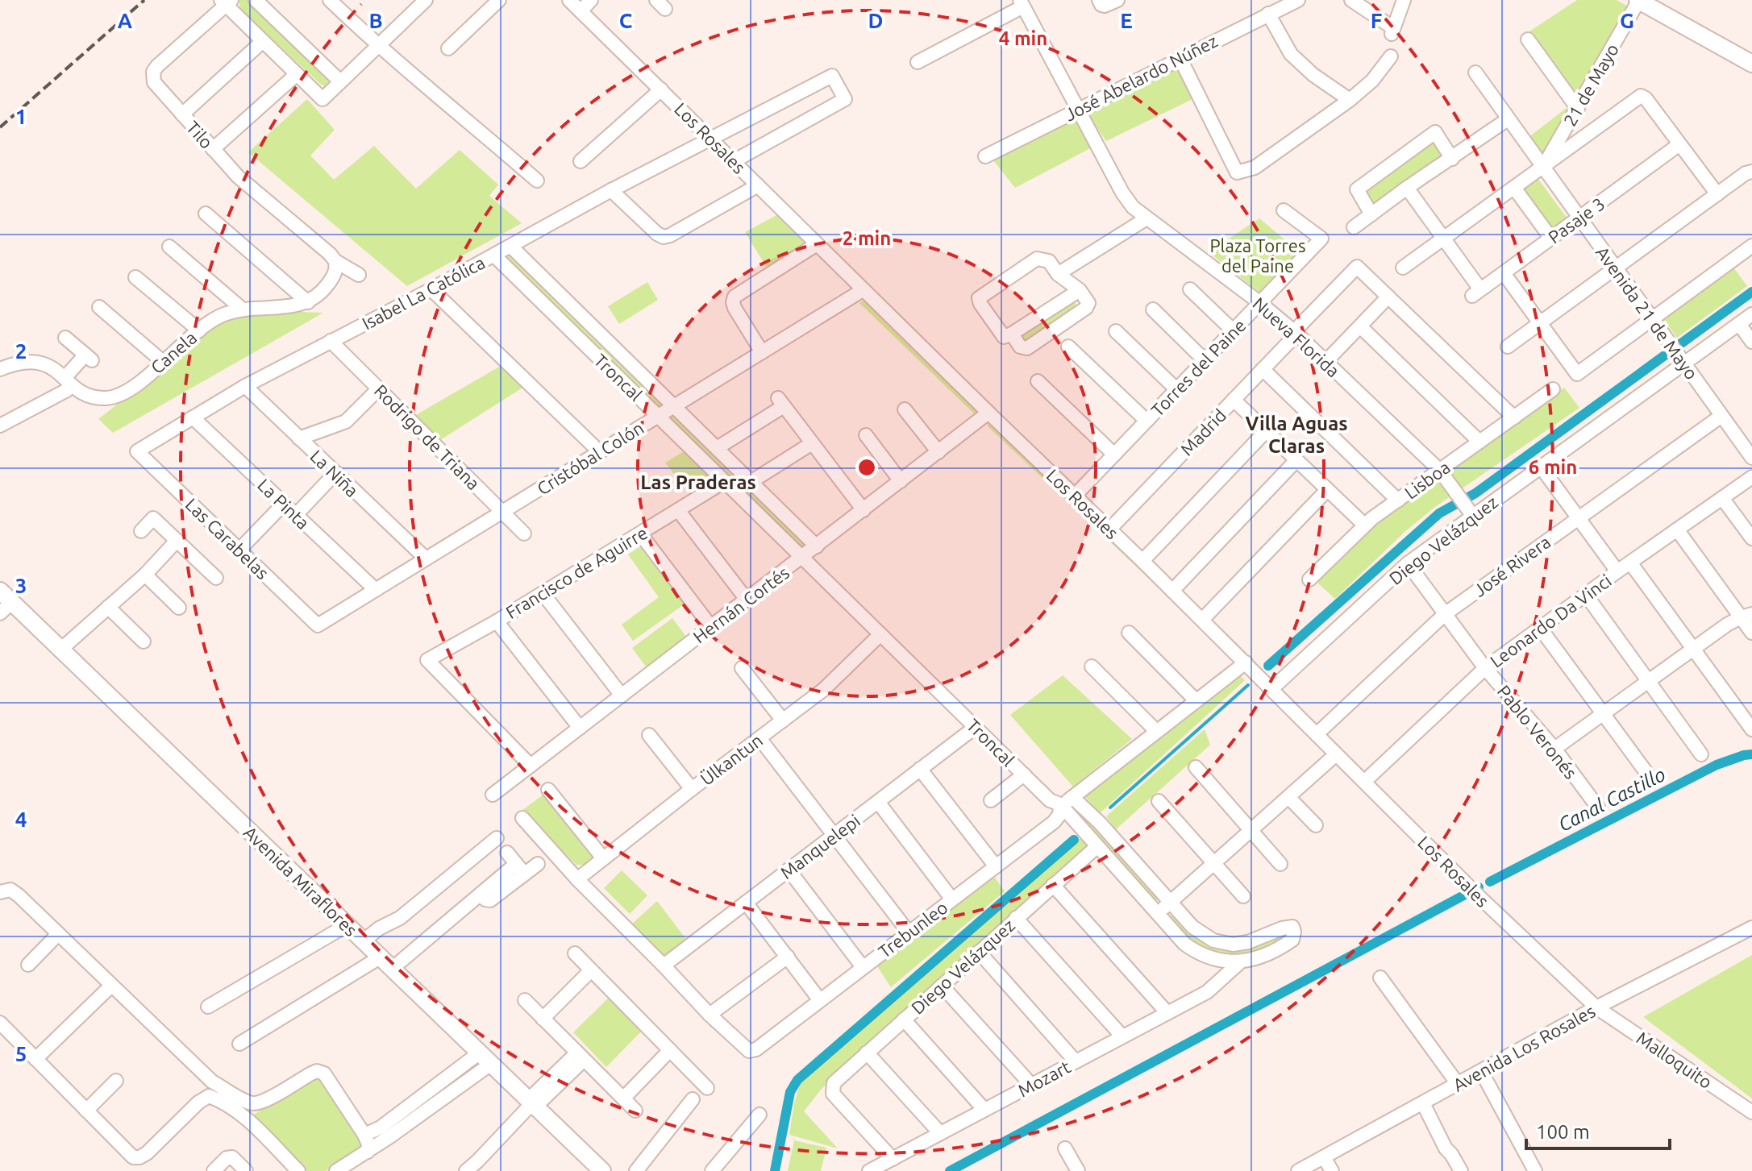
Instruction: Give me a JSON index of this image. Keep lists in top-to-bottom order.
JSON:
{
  "streets": {
    "main road": ["Avenida Miraflores"],
    "street": [
      "José Abelardo Núñez",
      "21 de Mayo",
      "Tilo",
      "Los Rosales",
      "Pasaje 3",
      "Isabel La Católica",
      "Avenida 21 de Mayo",
      "Nueva Florida",
      "Canela",
      "Torres del Paine",
      "Troncal",
      "Madrid",
      "Rodrigo de Triana",
      "Cristóbal Colón",
      "La Niña",
      "Lisboa",
      "La Pinta",
      "Las Carabelas",
      "Diego Velázquez",
      "José Rivera",
      "Francisco de Aguirre",
      "Hernán Cortés",
      "Leonardo Da Vinci",
      "Pablo Veronés",
      "Ülkantun",
      "Manquelepi",
      "Trebunleo",
      "Avenida Los Rosales",
      "Malloquito",
      "Mozart"
    ]
  },
  "crossings": [
    ["José Abelardo Núñez", "Nueva Florida"],
    ["21 de Mayo", "Avenida 21 de Mayo"],
    ["Los Rosales", "Isabel La Católica"],
    ["Los Rosales", "Torres del Paine"],
    ["Los Rosales", "Madrid"],
    ["Los Rosales", "Cristóbal Colón"],
    ["Los Rosales", "Diego Velázquez"],
    ["Los Rosales", "José Rivera"],
    ["Los Rosales", "Hernán Cortés"],
    ["Los Rosales", "Leonardo Da Vinci"],
    ["Los Rosales", "Avenida Los Rosales"],
    ["Los Rosales", "Malloquito"],
    ["Pasaje 3", "Avenida 21 de Mayo"],
    ["Isabel La Católica", "Troncal"],
    ["Isabel La Católica", "Rodrigo de Triana"],
    ["Isabel La Católica", "La Niña"],
    ["Isabel La Católica", "La Pinta"],
    ["Isabel La Católica", "Las Carabelas"],
    ["Avenida 21 de Mayo", "Diego Velázquez"],
    ["Avenida 21 de Mayo", "José Rivera"],
    ["Nueva Florida", "Torres del Paine"],
    ["Nueva Florida", "Madrid"],
    ["Nueva Florida", "Lisboa"],
    ["Nueva Florida", "Diego Velázquez"],
    ["Troncal", "Cristóbal Colón"],
    ["Troncal", "Diego Velázquez"],
    ["Troncal", "Francisco de Aguirre"],
    ["Troncal", "Hernán Cortés"],
    ["Troncal", "Ülkantun"],
    ["Troncal", "Manquelepi"],
    ["Troncal", "Trebunleo"],
    ["Troncal", "Mozart"],
    ["Rodrigo de Triana", "Cristóbal Colón"],
    ["Cristóbal Colón", "La Niña"],
    ["Cristóbal Colón", "La Pinta"],
    ["Cristóbal Colón", "Las Carabelas"],
    ["Diego Velázquez", "Pablo Veronés"],
    ["Diego Velázquez", "Mozart"],
    ["José Rivera", "Pablo Veronés"],
    ["Francisco de Aguirre", "Hernán Cortés"],
    ["Leonardo Da Vinci", "Pablo Veronés"],
    ["Avenida Los Rosales", "Malloquito"]
  ],
  "districts": ["Villa Aguas Claras", "Las Praderas"],
  "water": ["Canal Castillo"],
  "parks": ["Plaza Torres del Paine"],
  "scale_bar": "100 m",
  "grid": {
    "columns": [
      "A",
      "B",
      "C",
      "D",
      "E",
      "F",
      "G"
    ],
    "rows": [
      "1",
      "2",
      "3",
      "4",
      "5"
    ]
  },
  "rings": ["4 min", "2 min", "6 min"]
}
